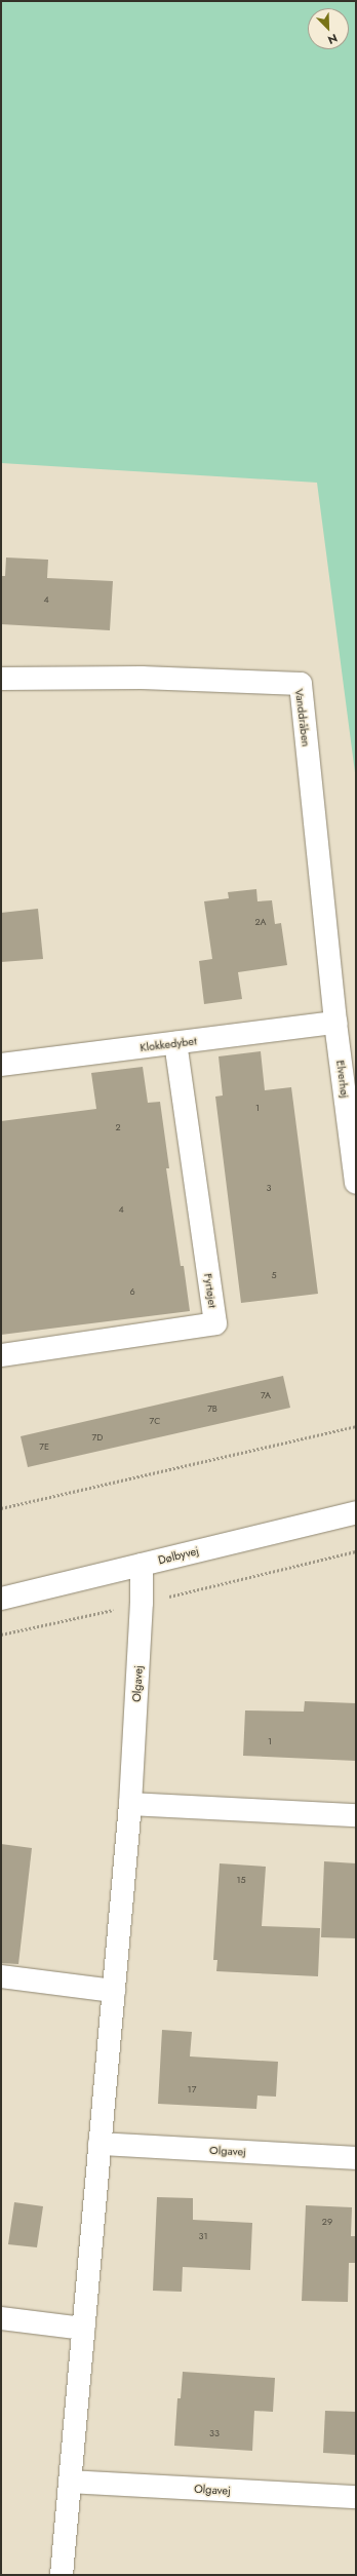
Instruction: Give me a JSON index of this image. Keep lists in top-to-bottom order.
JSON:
{
  "streets": {
    "street": [
      "Vanddråben",
      "Klokkedybet",
      "Elverhøj",
      "Fyrtøjet",
      "Dølbyvej",
      "Olgavej"
    ]
  },
  "crossings": [
    ["Vanddråben", "Klokkedybet"],
    ["Vanddråben", "Elverhøj"],
    ["Klokkedybet", "Elverhøj"],
    ["Klokkedybet", "Fyrtøjet"],
    ["Dølbyvej", "Olgavej"]
  ],
  "house_numbers": [
    "4",
    "2A",
    "1",
    "2",
    "3",
    "4",
    "5",
    "6",
    "7A",
    "7B",
    "7C",
    "7D",
    "7E",
    "1",
    "15",
    "17",
    "29",
    "31",
    "33"
  ],
  "north": "bottom right"
}
